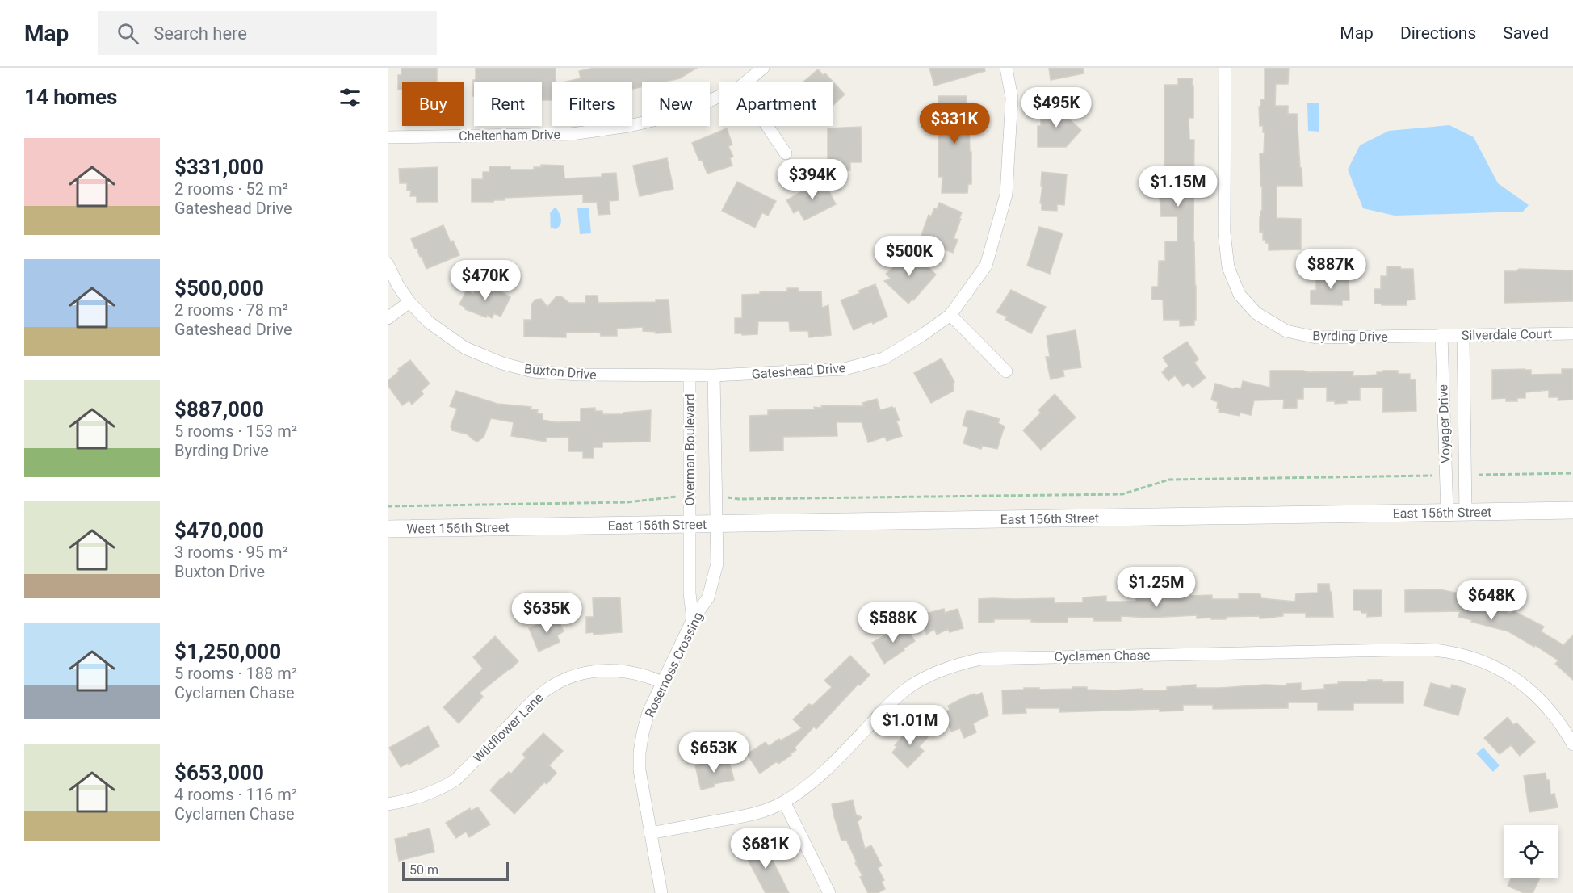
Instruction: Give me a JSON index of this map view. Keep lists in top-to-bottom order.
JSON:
{
  "streets": {
    "street": [
      "Cheltenham Drive",
      "Silverdale Court",
      "Byrding Drive",
      "Gateshead Drive",
      "Buxton Drive",
      "Voyager Drive",
      "Overman Boulevard",
      "East 156th Street",
      "West 156th Street",
      "Cyclamen Chase",
      "Rosemoss Crossing",
      "Wildflower Lane"
    ]
  },
  "crossings": [
    ["Silverdale Court", "Byrding Drive"],
    ["Silverdale Court", "Voyager Drive"],
    ["Byrding Drive", "Voyager Drive"],
    ["Gateshead Drive", "Buxton Drive"],
    ["Gateshead Drive", "Overman Boulevard"],
    ["Gateshead Drive", "Rosemoss Crossing"],
    ["Buxton Drive", "Overman Boulevard"],
    ["Voyager Drive", "East 156th Street"],
    ["Overman Boulevard", "East 156th Street"],
    ["Overman Boulevard", "Rosemoss Crossing"],
    ["East 156th Street", "West 156th Street"],
    ["East 156th Street", "Rosemoss Crossing"],
    ["Cyclamen Chase", "Rosemoss Crossing"],
    ["Rosemoss Crossing", "Wildflower Lane"]
  ],
  "scale_bar": "50 m",
  "page": {
    "header": "Map",
    "search": "Search here",
    "nav": ["Map", "Directions", "Saved"],
    "heading": "14 homes",
    "chip": [
      "Buy",
      "Rent",
      "Filters",
      "New",
      "Apartment"
    ],
    "price": [
      "$495K",
      "$331K",
      "$394K",
      "$1.15M",
      "$500K",
      "$887K",
      "$470K",
      "$1.25M",
      "$648K",
      "$635K",
      "$588K",
      "$1.01M",
      "$653K",
      "$681K"
    ],
    "list": [
      {
        "name": "$331,000",
        "note": "2 rooms · 52 m² · Gateshead Drive"
      },
      {
        "name": "$500,000",
        "note": "2 rooms · 78 m² · Gateshead Drive"
      },
      {
        "name": "$887,000",
        "note": "5 rooms · 153 m² · Byrding Drive"
      },
      {
        "name": "$470,000",
        "note": "3 rooms · 95 m² · Buxton Drive"
      },
      {
        "name": "$1,250,000",
        "note": "5 rooms · 188 m² · Cyclamen Chase"
      },
      {
        "name": "$653,000",
        "note": "4 rooms · 116 m² · Cyclamen Chase"
      }
    ],
    "scale": "50 m"
  }
}
